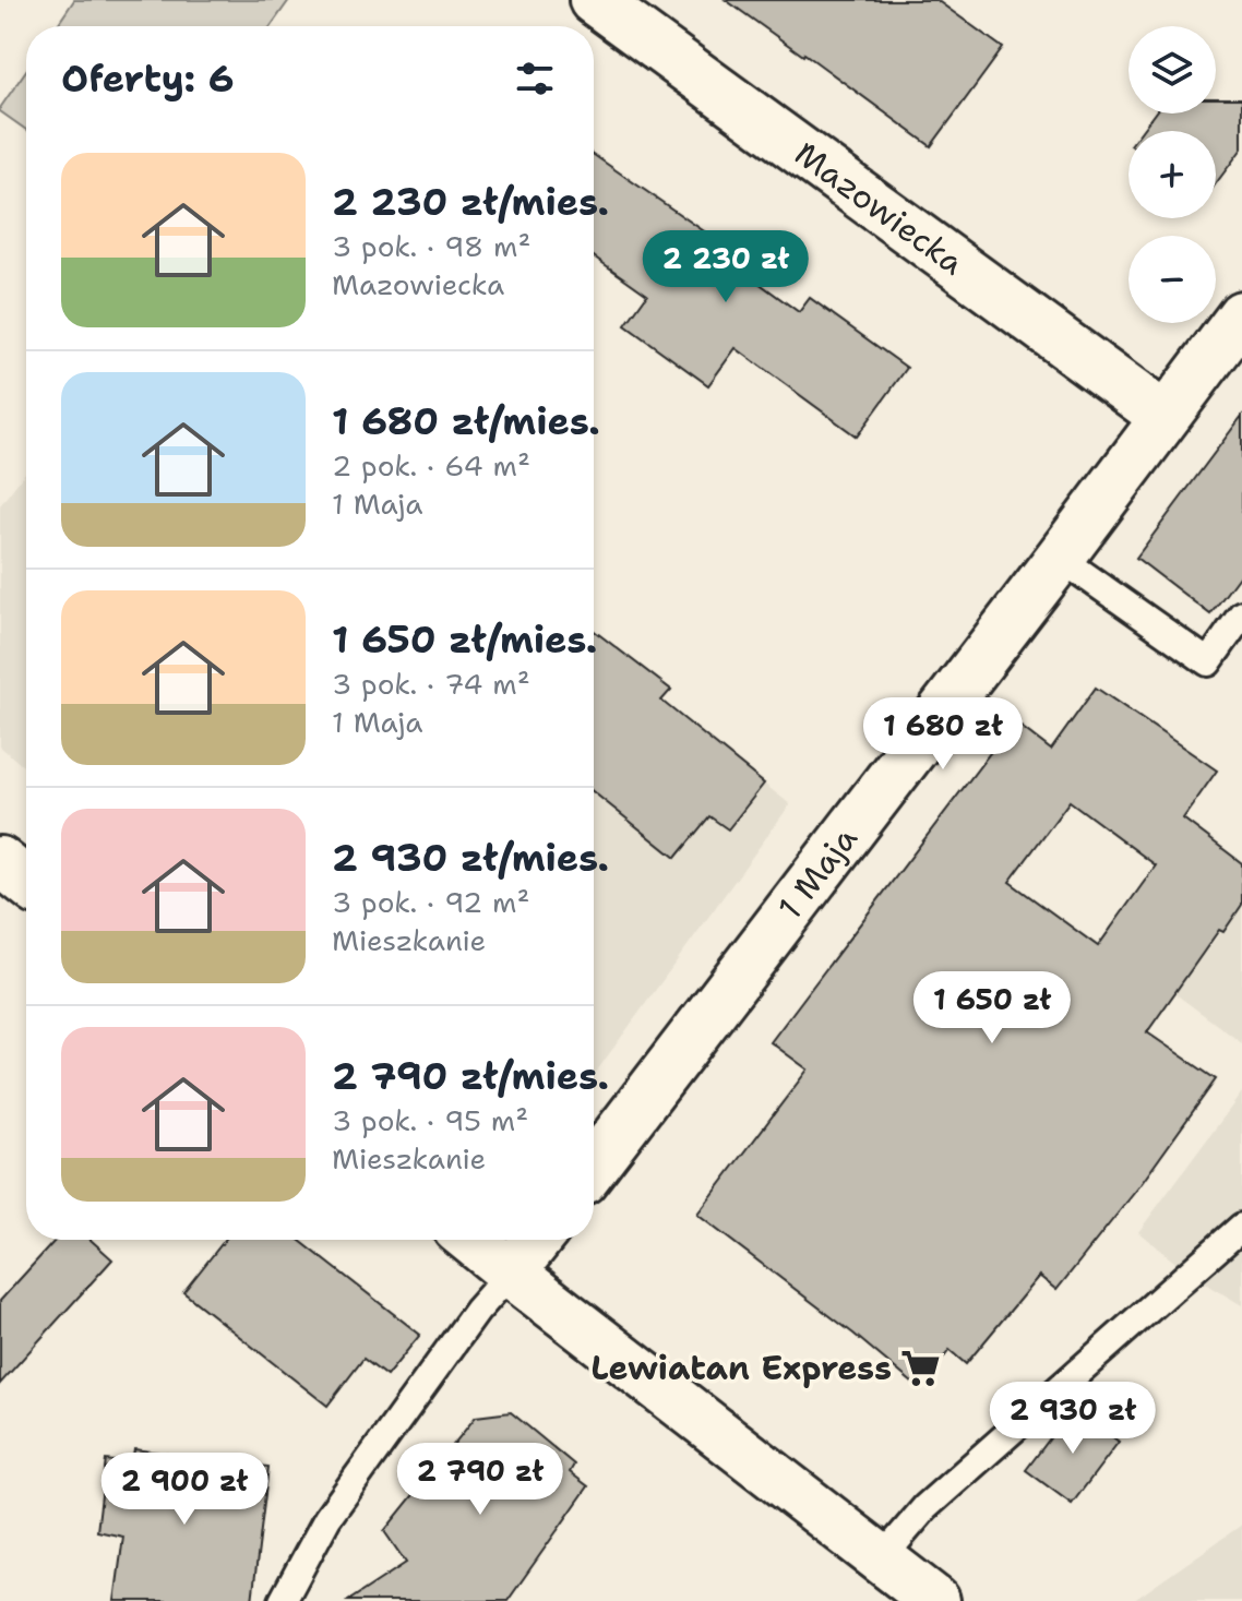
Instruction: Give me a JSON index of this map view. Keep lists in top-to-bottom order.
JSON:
{
  "streets": {
    "street": ["Mazowiecka", "1 Maja"]
  },
  "crossings": [
    ["Mazowiecka", "1 Maja"]
  ],
  "places": {
    "supermarket": ["Lewiatan Express"]
  },
  "page": {
    "map_buttons": ["+", "−"],
    "heading": "Oferty: 6",
    "list": [
      {
        "name": "2 230 zł/mies.",
        "note": "3 pok. · 98 m² · Mazowiecka"
      },
      {
        "name": "1 680 zł/mies.",
        "note": "2 pok. · 64 m² · 1 Maja"
      },
      {
        "name": "1 650 zł/mies.",
        "note": "3 pok. · 74 m² · 1 Maja"
      },
      {
        "name": "2 930 zł/mies.",
        "note": "3 pok. · 92 m² · Mieszkanie"
      },
      {
        "name": "2 790 zł/mies.",
        "note": "3 pok. · 95 m² · Mieszkanie"
      }
    ],
    "price": [
      "2 230 zł",
      "1 680 zł",
      "1 650 zł",
      "2 930 zł",
      "2 790 zł",
      "2 900 zł"
    ]
  }
}
